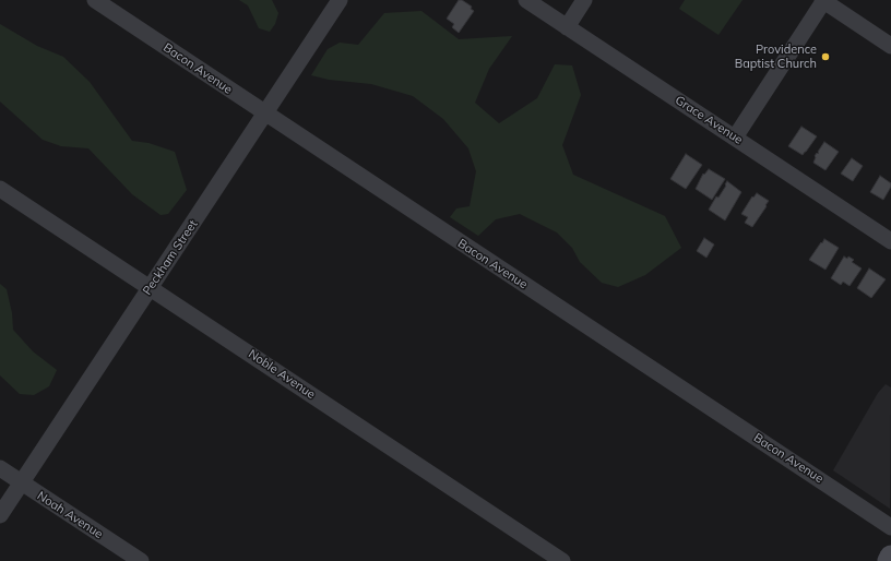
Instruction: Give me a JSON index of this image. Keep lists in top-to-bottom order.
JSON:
{
  "streets": {
    "street": [
      "Bacon Avenue",
      "Grace Avenue",
      "Peckham Street",
      "Noble Avenue",
      "Noah Avenue"
    ]
  },
  "crossings": [
    ["Bacon Avenue", "Peckham Street"],
    ["Peckham Street", "Noble Avenue"],
    ["Peckham Street", "Noah Avenue"]
  ],
  "places": ["Providence Baptist Church"]
}
